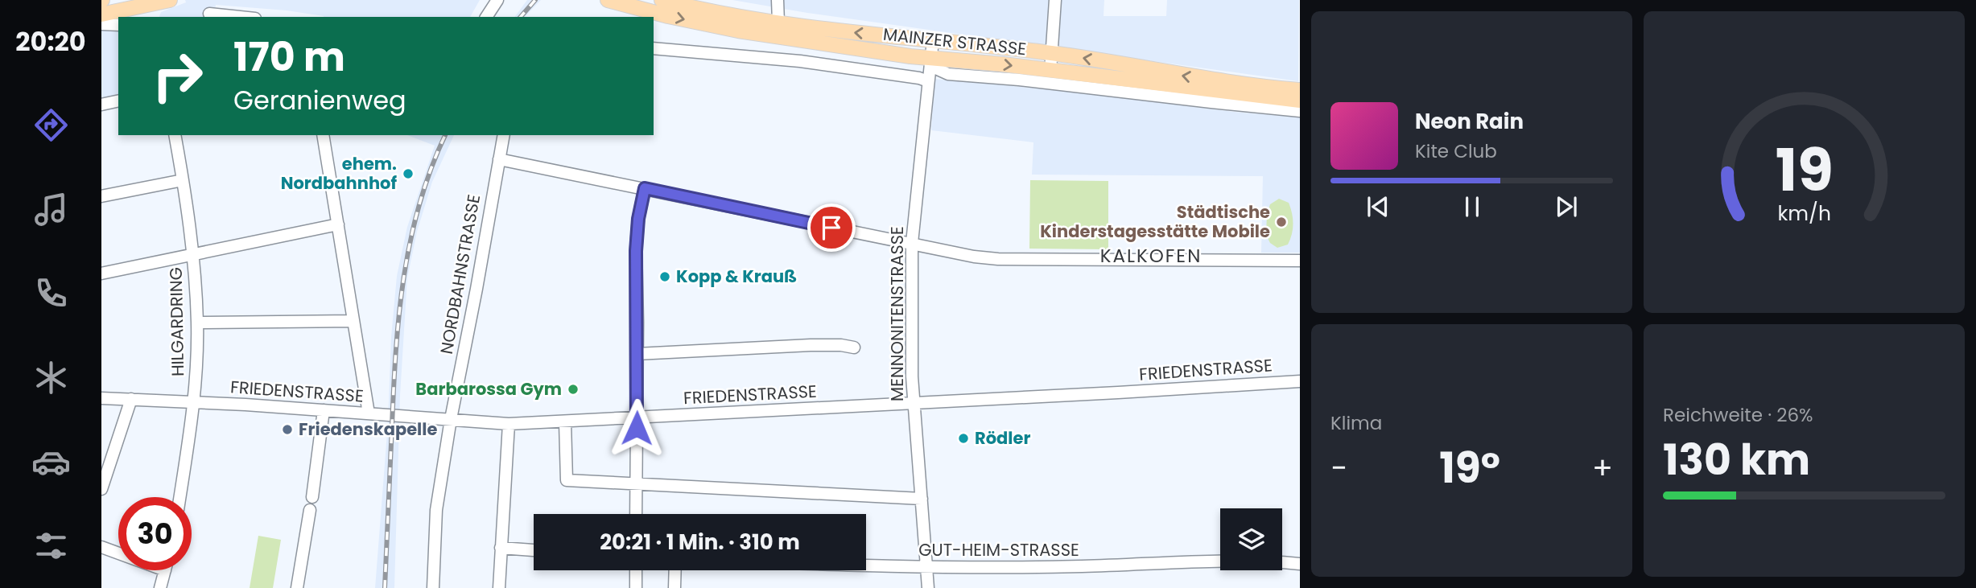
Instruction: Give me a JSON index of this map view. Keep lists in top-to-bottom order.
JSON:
{
  "streets": {
    "main road": ["MAINZER STRASSE"],
    "street": [
      "NORDBAHNSTRASSE",
      "MENNONITENSTRASSE",
      "HILGARDRING",
      "FRIEDENSTRASSE",
      "GUT-HEIM-STRASSE"
    ]
  },
  "crossings": [
    ["MAINZER STRASSE", "MENNONITENSTRASSE"],
    ["NORDBAHNSTRASSE", "FRIEDENSTRASSE"],
    ["MENNONITENSTRASSE", "FRIEDENSTRASSE"],
    ["MENNONITENSTRASSE", "GUT-HEIM-STRASSE"],
    ["HILGARDRING", "FRIEDENSTRASSE"]
  ],
  "districts": ["KALKOFEN"],
  "places": [
    "ehem. Nordbahnhof",
    "Städtische Kinderstagesstätte Mobile",
    "Kopp & Krauß",
    "Barbarossa Gym",
    "Friedenskapelle",
    "Rödler"
  ],
  "page": {
    "tabs": "20:20",
    "turn": ["170 m", "Geranienweg"],
    "song": ["Neon Rain", "Kite Club"],
    "tile": [
      "Klima",
      ["Reichweite · 26%", "130 km"]
    ],
    "heat": ["−", "19°", "+"],
    "limit": "30",
    "trip": "20:21 · 1 Min. · 310 m",
    "gauge": ["19", "km/h"]
  }
}
